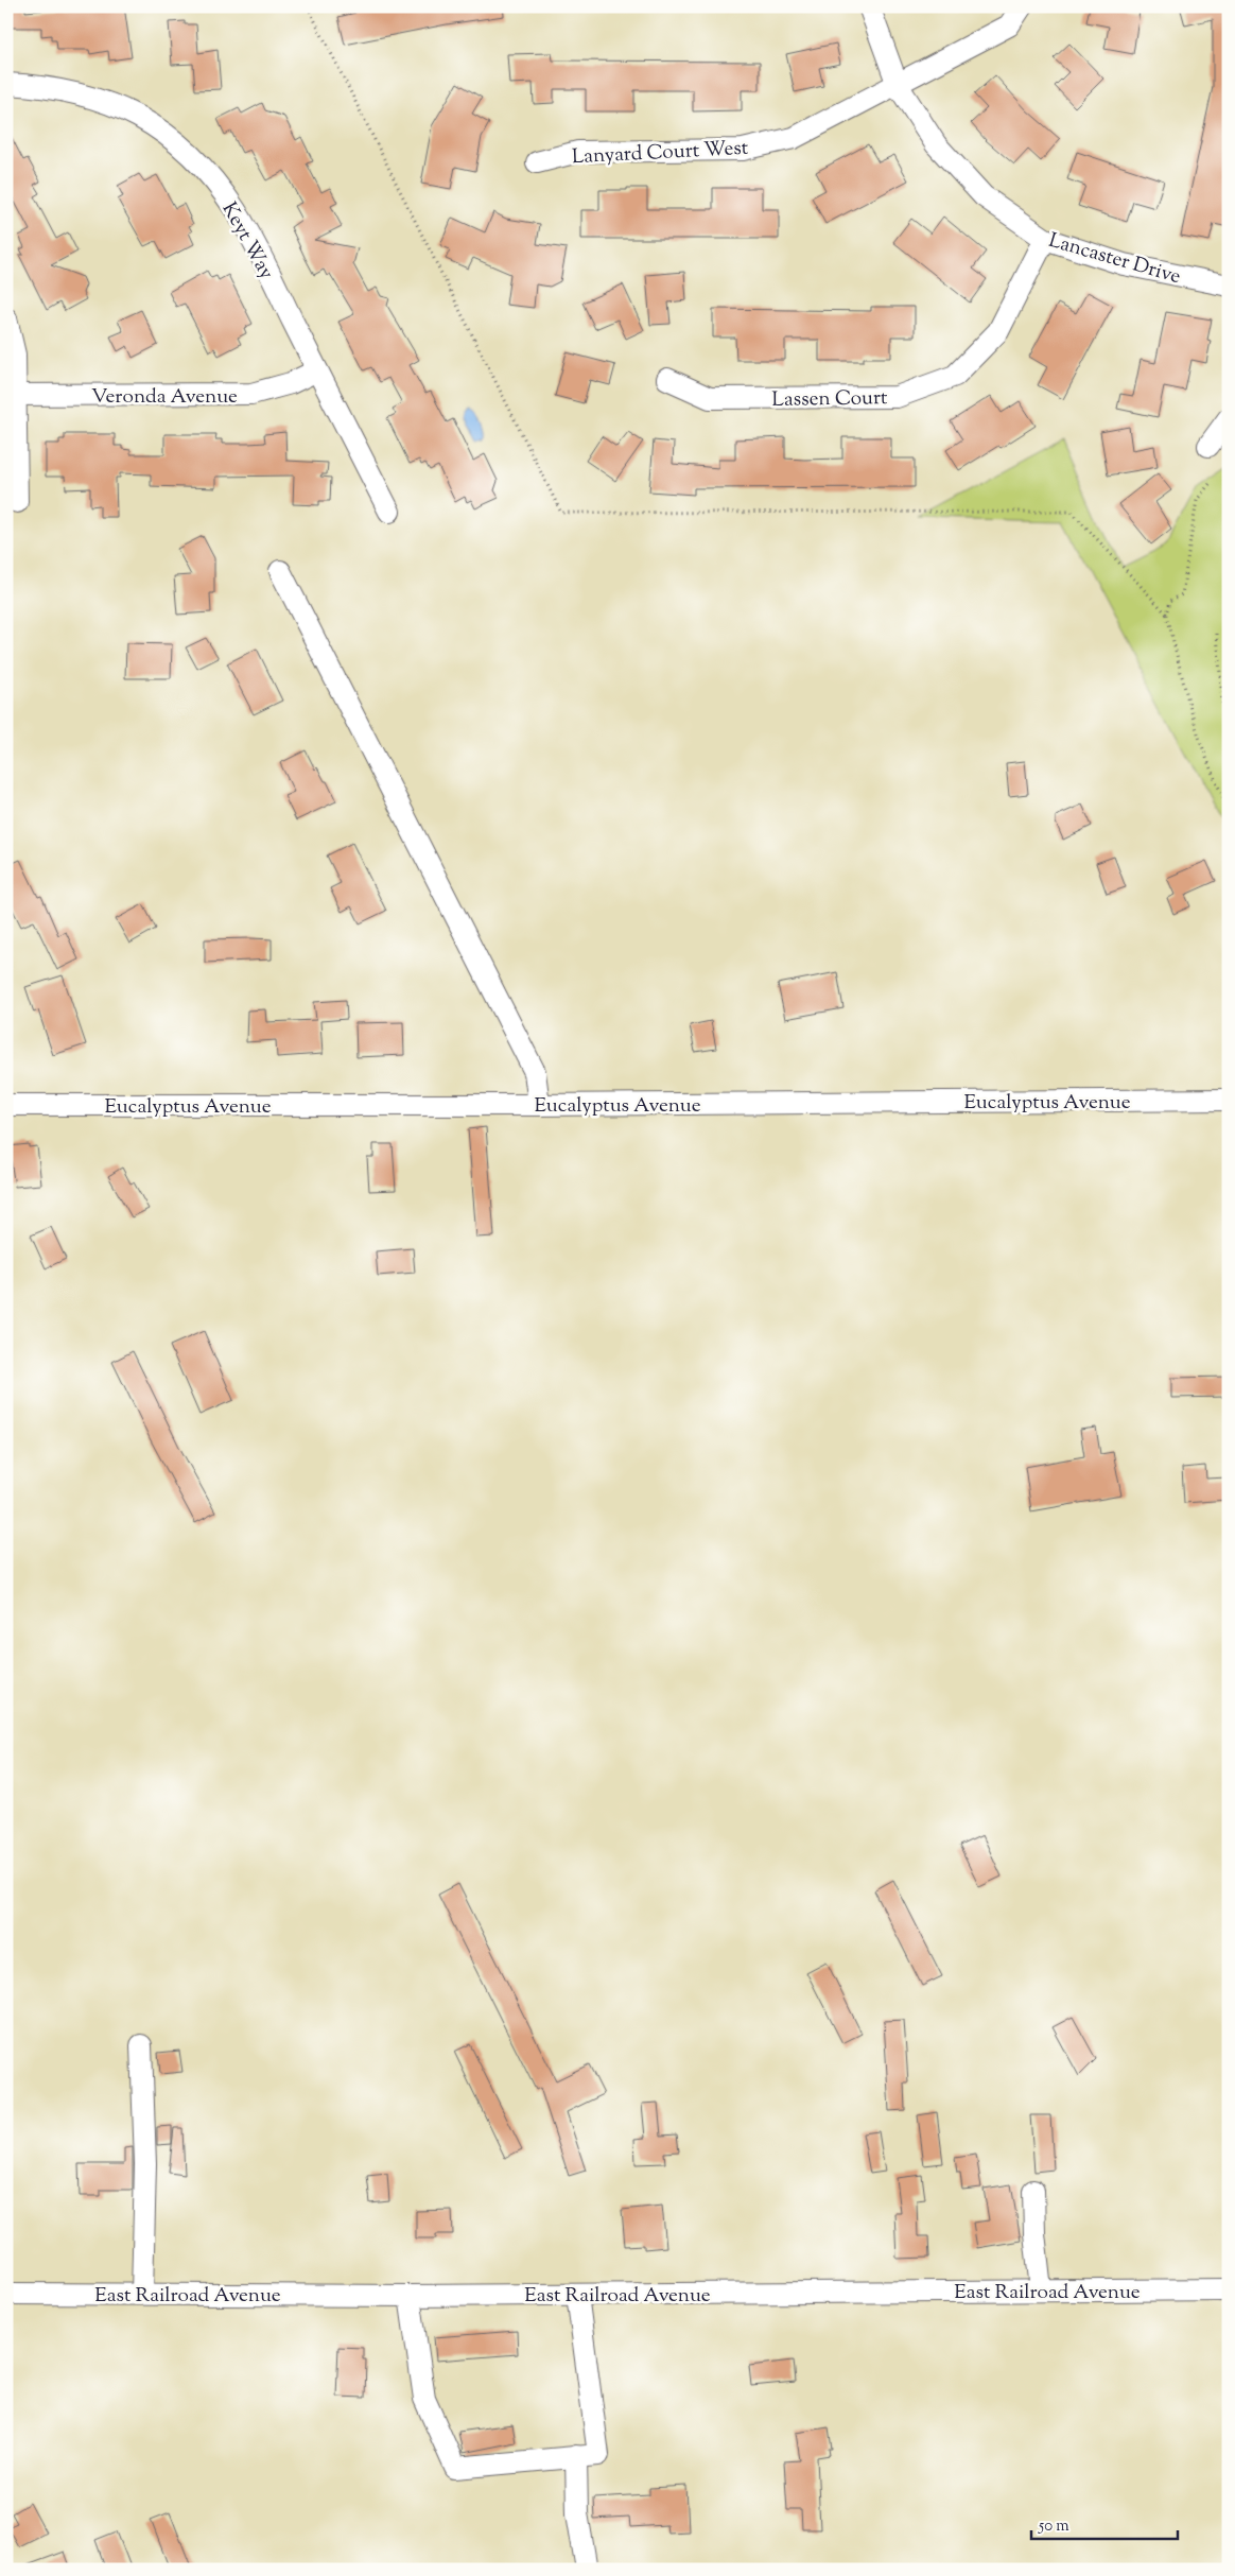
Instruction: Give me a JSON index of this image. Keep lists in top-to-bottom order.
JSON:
{
  "streets": {
    "street": [
      "Lanyard Court West",
      "Keyt Way",
      "Lancaster Drive",
      "Veronda Avenue",
      "Lassen Court",
      "Eucalyptus Avenue",
      "East Railroad Avenue"
    ]
  },
  "crossings": [
    ["Lanyard Court West", "Lancaster Drive"],
    ["Keyt Way", "Veronda Avenue"],
    ["Lancaster Drive", "Lassen Court"]
  ],
  "scale_bar": "50 m"
}
